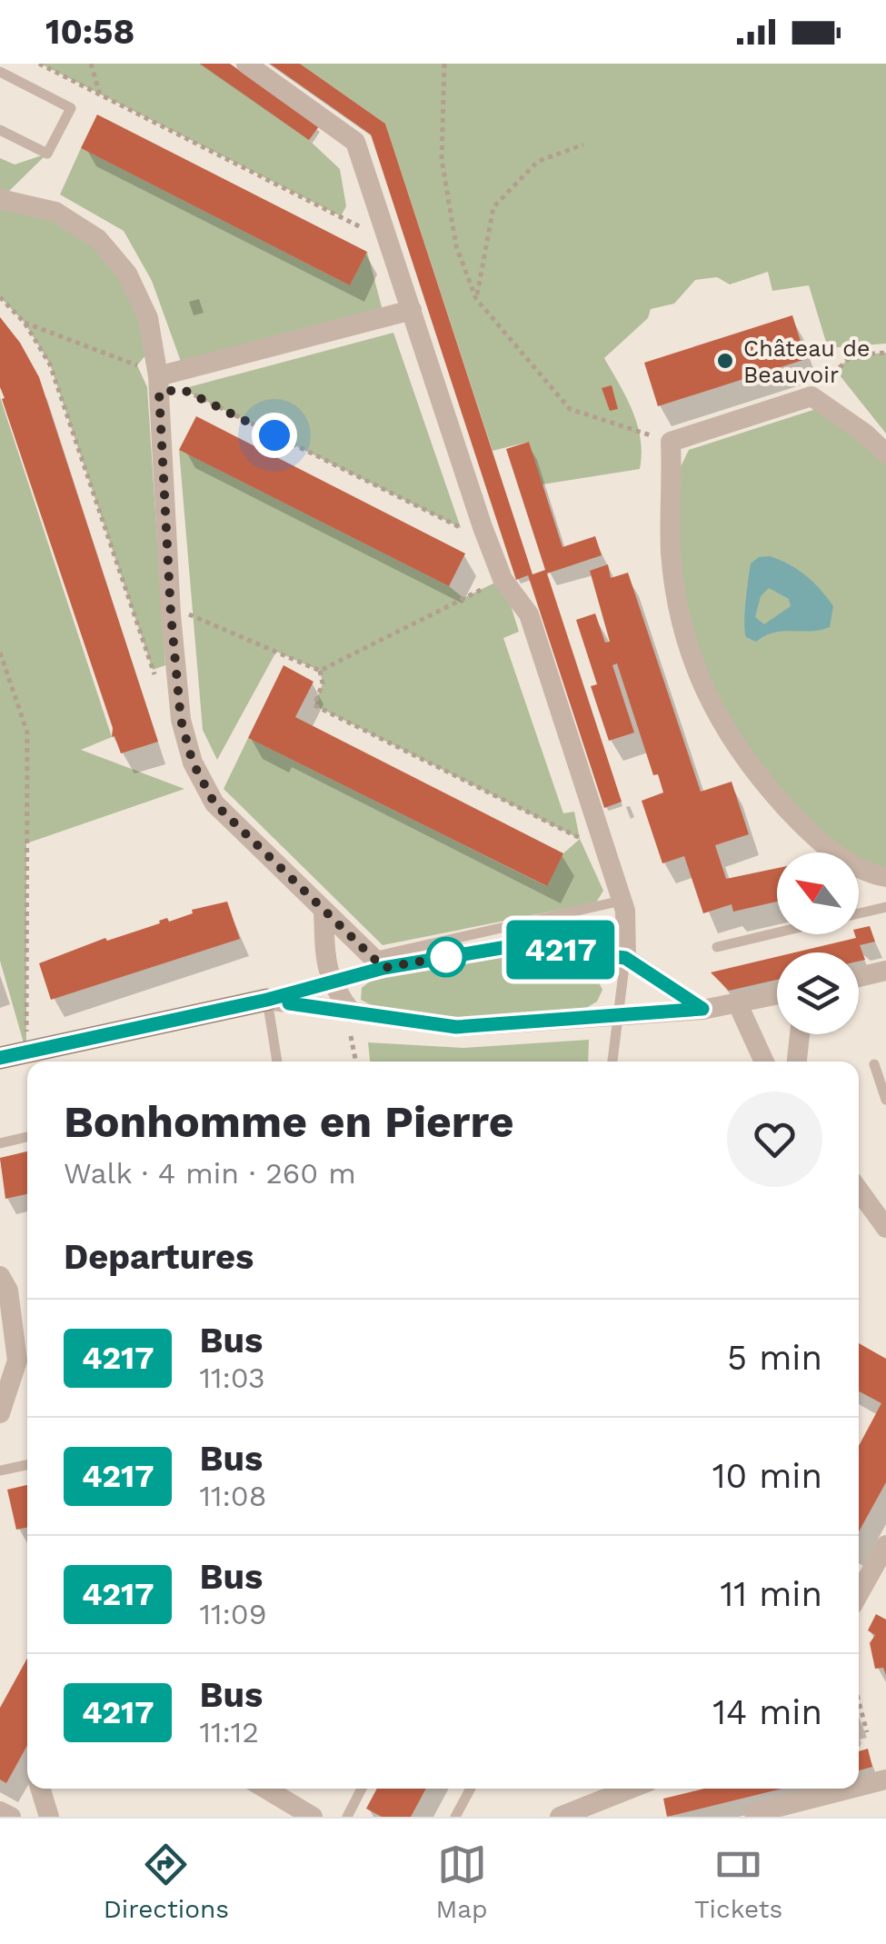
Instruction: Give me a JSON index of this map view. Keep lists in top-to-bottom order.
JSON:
{
  "places": ["Château de Beauvoir"],
  "lines": ["bus line 4217"],
  "north": "top left",
  "page": {
    "status": "10:58",
    "on_map": "4217",
    "heading": [
      ["Bonhomme en Pierre", "Walk · 4 min · 260 m"],
      "Departures"
    ],
    "list": [
      {
        "mark": "4217",
        "name": "Bus",
        "note": "11:03",
        "value": "5 min"
      },
      {
        "mark": "4217",
        "name": "Bus",
        "note": "11:08",
        "value": "10 min"
      },
      {
        "mark": "4217",
        "name": "Bus",
        "note": "11:09",
        "value": "11 min"
      },
      {
        "mark": "4217",
        "name": "Bus",
        "note": "11:12",
        "value": "14 min"
      }
    ],
    "tabs": ["Directions", "Map", "Tickets"]
  }
}
